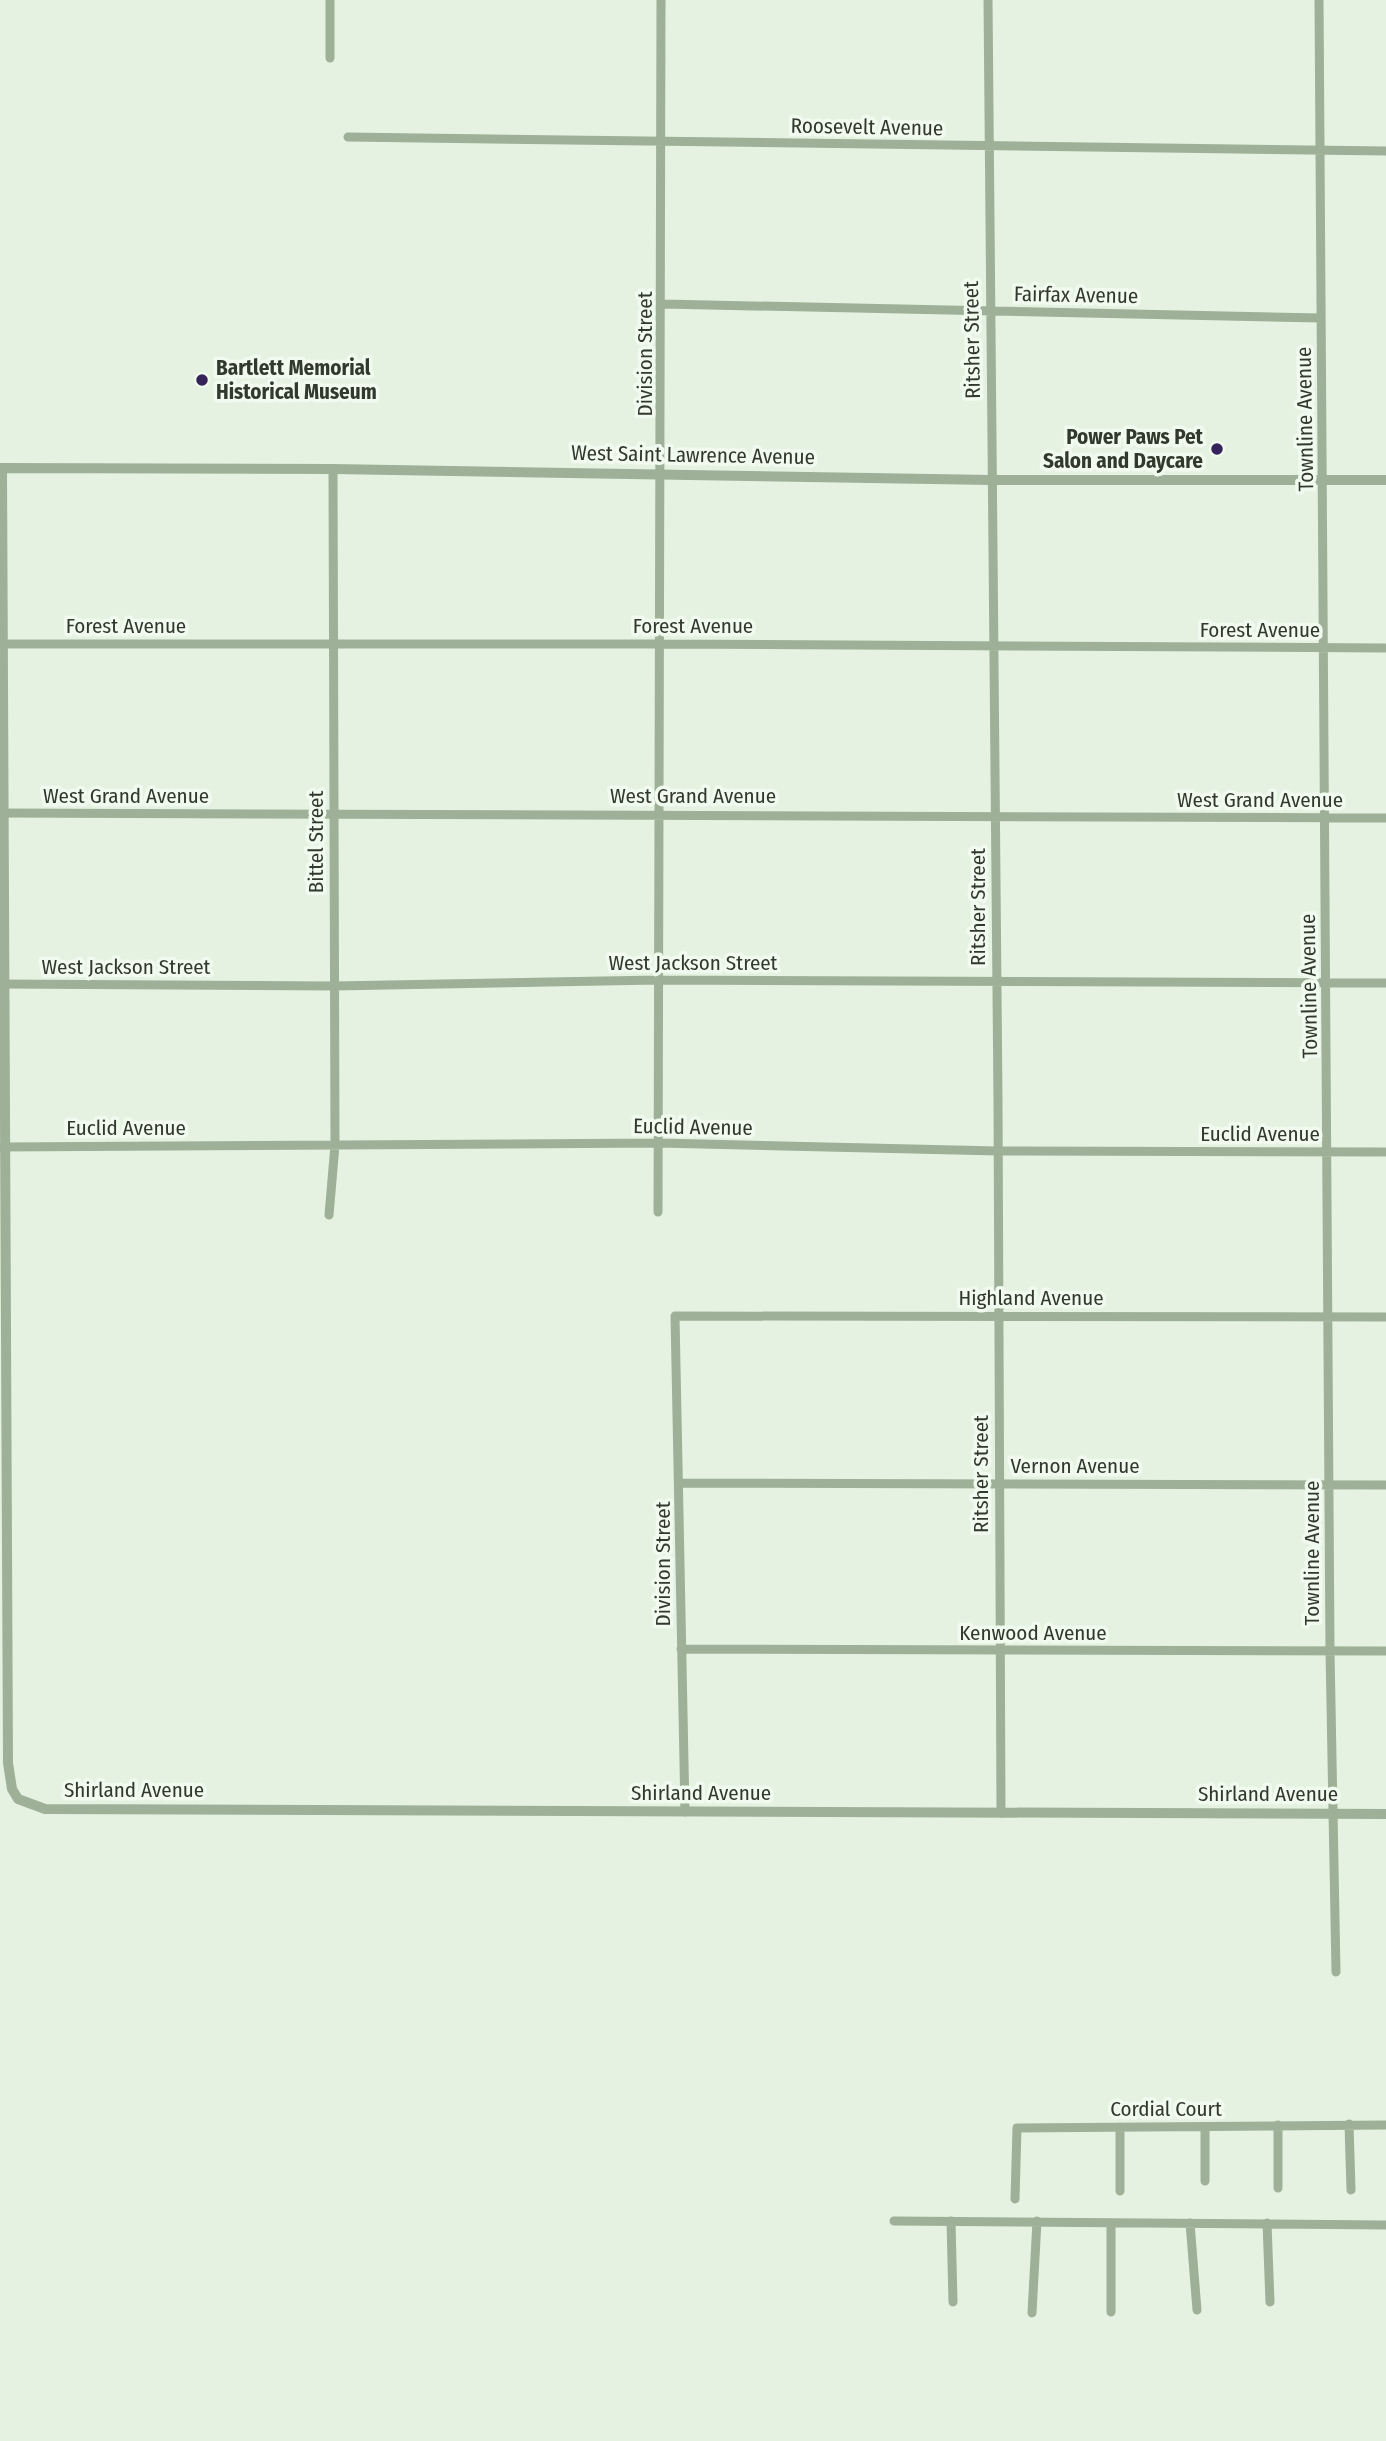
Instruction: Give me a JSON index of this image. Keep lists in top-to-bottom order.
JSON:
{
  "streets": {
    "street": [
      "Roosevelt Avenue",
      "Fairfax Avenue",
      "Ritsher Street",
      "Division Street",
      "Townline Avenue",
      "West Saint Lawrence Avenue",
      "Forest Avenue",
      "West Grand Avenue",
      "Bittel Street",
      "West Jackson Street",
      "Euclid Avenue",
      "Highland Avenue",
      "Vernon Avenue",
      "Kenwood Avenue",
      "Shirland Avenue",
      "Cordial Court"
    ]
  },
  "crossings": [
    ["Roosevelt Avenue", "Ritsher Street"],
    ["Roosevelt Avenue", "Division Street"],
    ["Roosevelt Avenue", "Townline Avenue"],
    ["Fairfax Avenue", "Ritsher Street"],
    ["Fairfax Avenue", "Division Street"],
    ["Fairfax Avenue", "Townline Avenue"],
    ["Ritsher Street", "West Saint Lawrence Avenue"],
    ["Ritsher Street", "Forest Avenue"],
    ["Ritsher Street", "West Grand Avenue"],
    ["Ritsher Street", "West Jackson Street"],
    ["Ritsher Street", "Euclid Avenue"],
    ["Ritsher Street", "Highland Avenue"],
    ["Ritsher Street", "Vernon Avenue"],
    ["Ritsher Street", "Kenwood Avenue"],
    ["Ritsher Street", "Shirland Avenue"],
    ["Division Street", "West Saint Lawrence Avenue"],
    ["Division Street", "Forest Avenue"],
    ["Division Street", "West Grand Avenue"],
    ["Division Street", "West Jackson Street"],
    ["Division Street", "Euclid Avenue"],
    ["Division Street", "Highland Avenue"],
    ["Division Street", "Vernon Avenue"],
    ["Division Street", "Kenwood Avenue"],
    ["Division Street", "Shirland Avenue"],
    ["Townline Avenue", "West Saint Lawrence Avenue"],
    ["Townline Avenue", "Forest Avenue"],
    ["Townline Avenue", "West Grand Avenue"],
    ["Townline Avenue", "West Jackson Street"],
    ["Townline Avenue", "Euclid Avenue"],
    ["Townline Avenue", "Highland Avenue"],
    ["Townline Avenue", "Vernon Avenue"],
    ["Townline Avenue", "Kenwood Avenue"],
    ["Townline Avenue", "Shirland Avenue"],
    ["West Saint Lawrence Avenue", "Bittel Street"],
    ["Forest Avenue", "Bittel Street"],
    ["West Grand Avenue", "Bittel Street"],
    ["Bittel Street", "West Jackson Street"],
    ["Bittel Street", "Euclid Avenue"],
    ["Euclid Avenue", "Shirland Avenue"]
  ],
  "places": ["Bartlett Memorial Historical Museum", "Power Paws Pet Salon and Daycare"]
}
